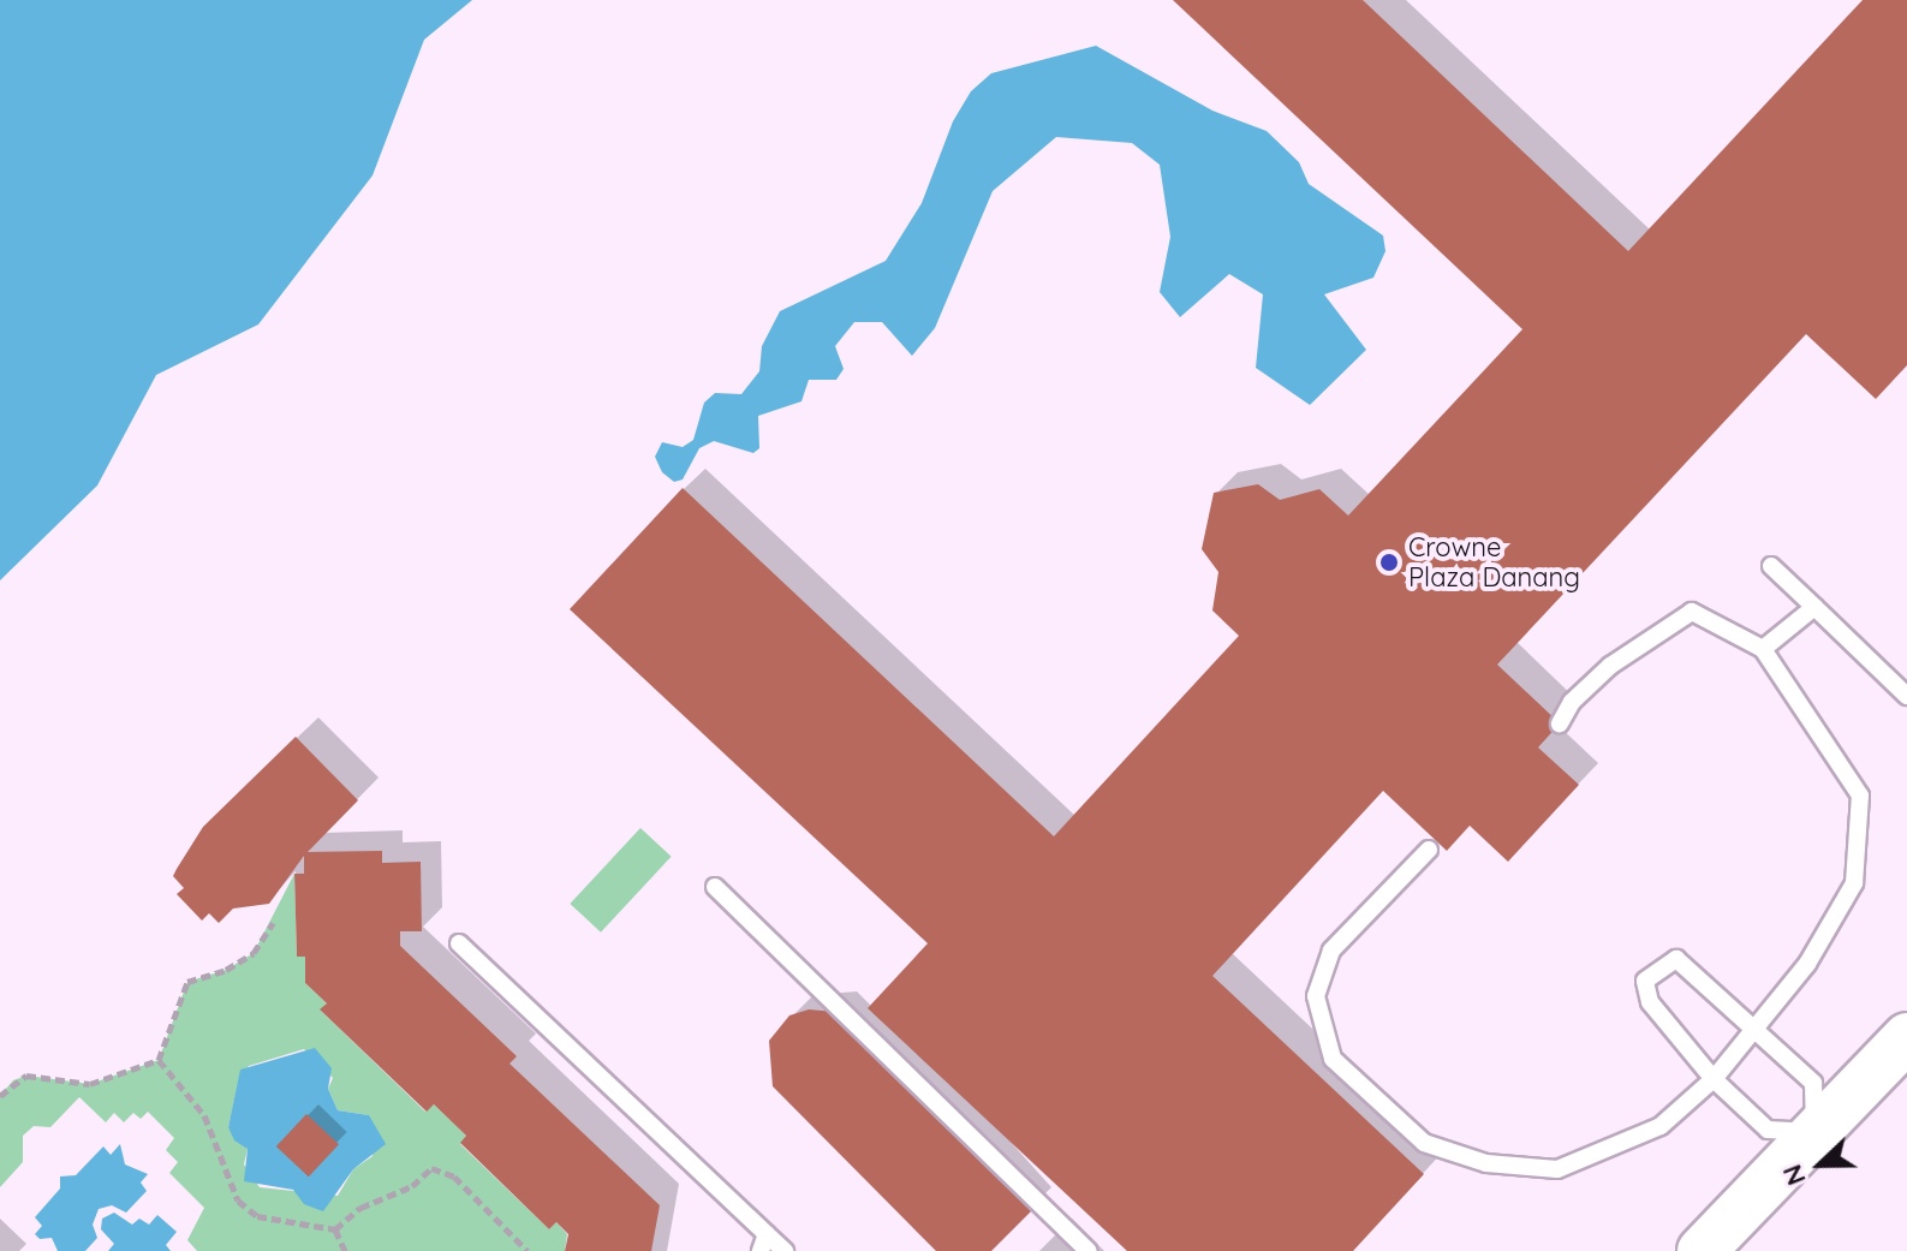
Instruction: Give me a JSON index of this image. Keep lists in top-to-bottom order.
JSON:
{
  "places": ["Crowne Plaza Danang"],
  "north": "left"
}
